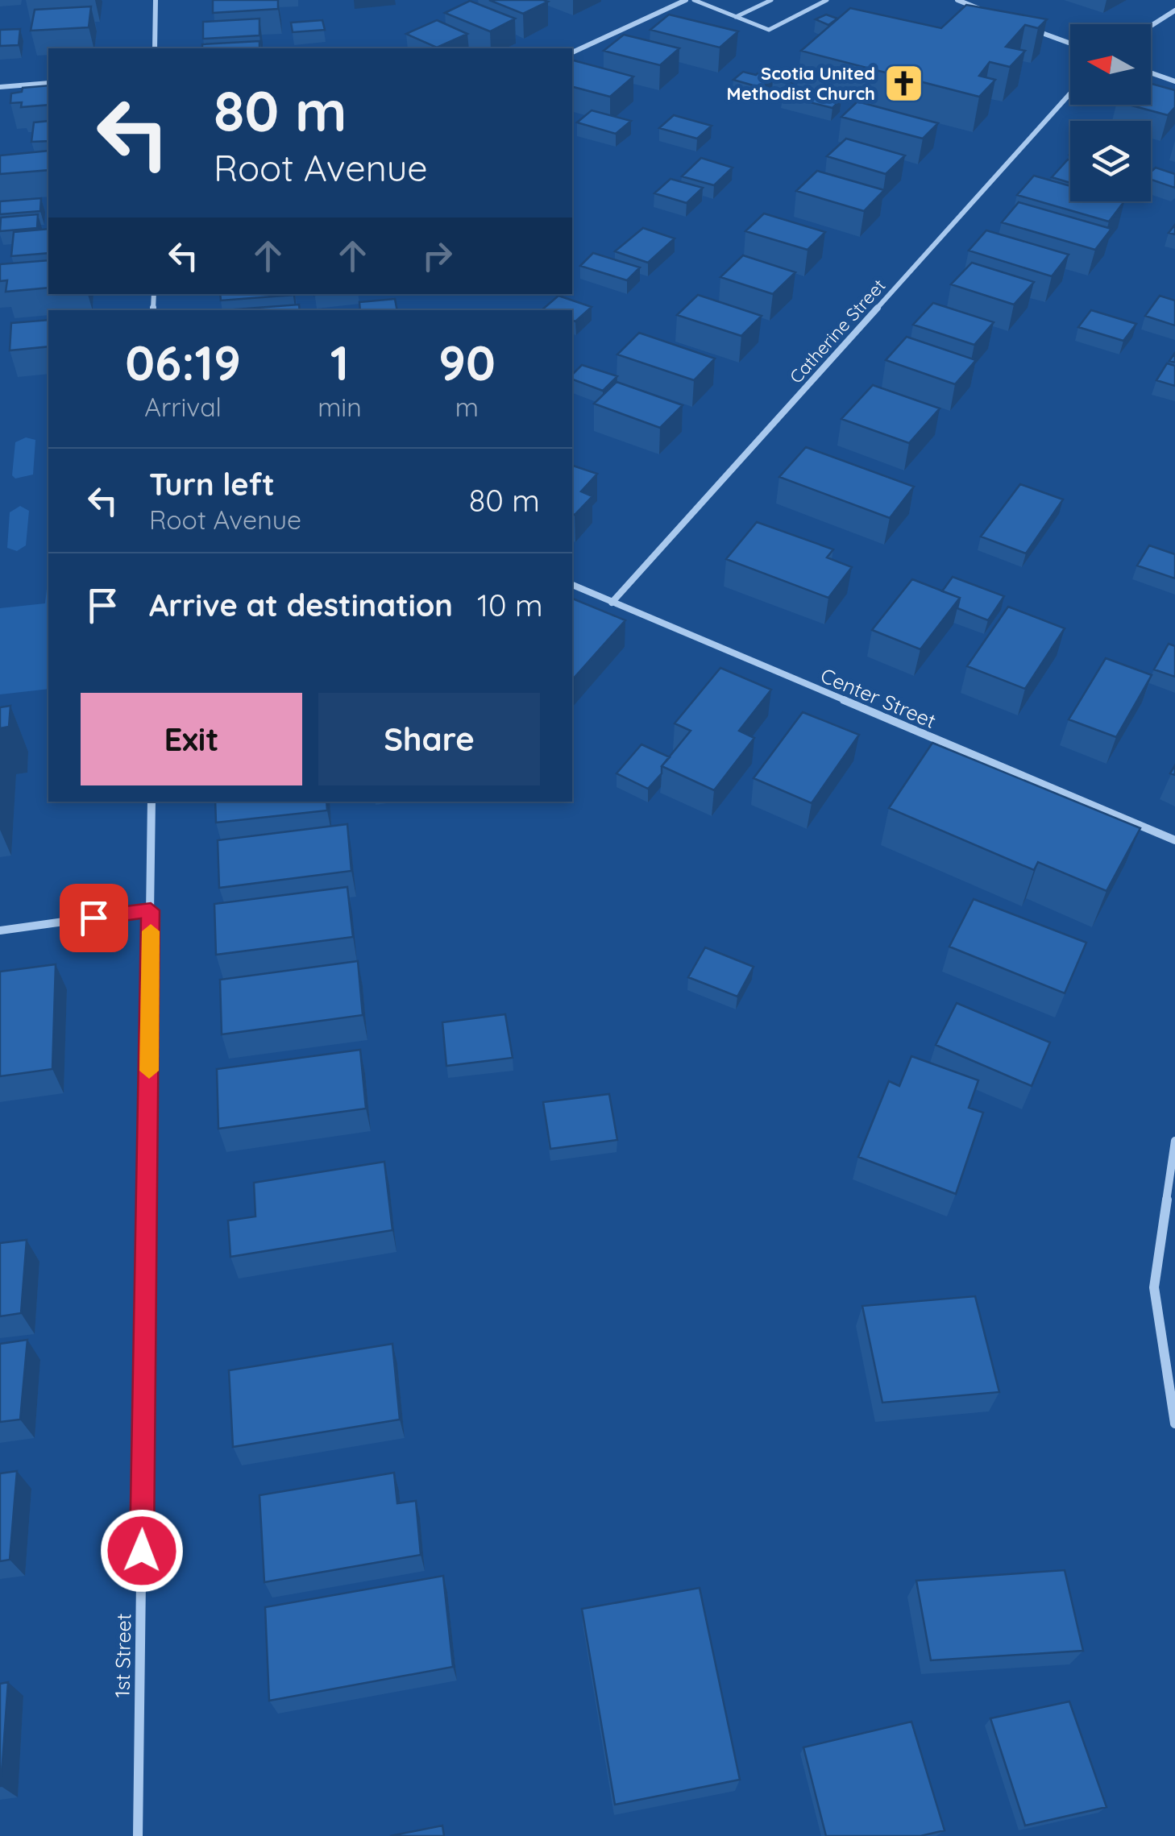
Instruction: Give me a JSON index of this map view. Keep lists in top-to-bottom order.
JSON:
{
  "streets": {
    "street": ["Catherine Street", "Center Street", "1st Street"]
  },
  "crossings": [
    ["Catherine Street", "Center Street"]
  ],
  "places": {
    "church": ["Scotia United Methodist Church"]
  },
  "north": "left",
  "page": {
    "turn": ["80 m", "Root Avenue"],
    "eta": [
      "06:19",
      "Arrival",
      "1",
      "min",
      "90",
      "m"
    ],
    "list": [
      {
        "name": "Turn left",
        "note": "Root Avenue",
        "value": "80 m"
      },
      {
        "name": "Arrive at destination",
        "value": "10 m"
      }
    ],
    "buttons": ["Exit", "Share"]
  }
}
